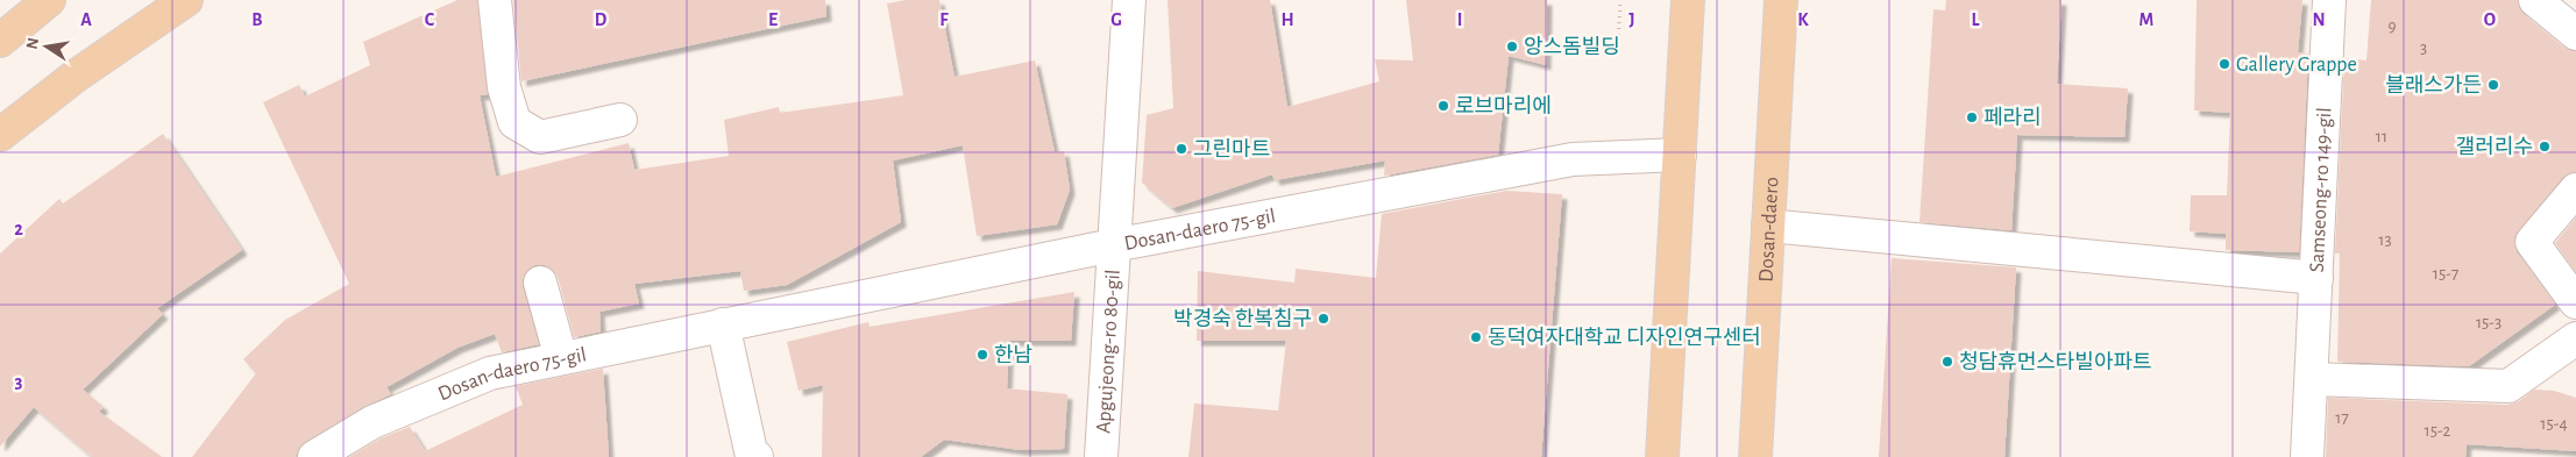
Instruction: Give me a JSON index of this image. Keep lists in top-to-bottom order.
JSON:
{
  "streets": {
    "main road": ["Dosan-daero"],
    "street": ["Samseong-ro 149-gil", "Dosan-daero 75-gil", "Apgujeong-ro 80-gil"]
  },
  "crossings": [
    ["Dosan-daero 75-gil", "Apgujeong-ro 80-gil"]
  ],
  "places": [
    "앙스돔빌딩",
    "Gallery Grappe",
    "블래스가든",
    "로브마리에",
    "페라리",
    "갤러리수",
    "그린마트",
    "박경숙 한복침구",
    "동덕여자대학교 디자인연구센터",
    "한남",
    "청담휴먼스타빌아파트"
  ],
  "house_numbers": [
    "9",
    "3",
    "11",
    "13",
    "15-7",
    "15-3",
    "17",
    "15-4",
    "15-2"
  ],
  "north": "left",
  "grid": {
    "columns": [
      "A",
      "B",
      "C",
      "D",
      "E",
      "F",
      "G",
      "H",
      "I",
      "J",
      "K",
      "L",
      "M",
      "N",
      "O"
    ],
    "rows": ["2", "3"]
  }
}
